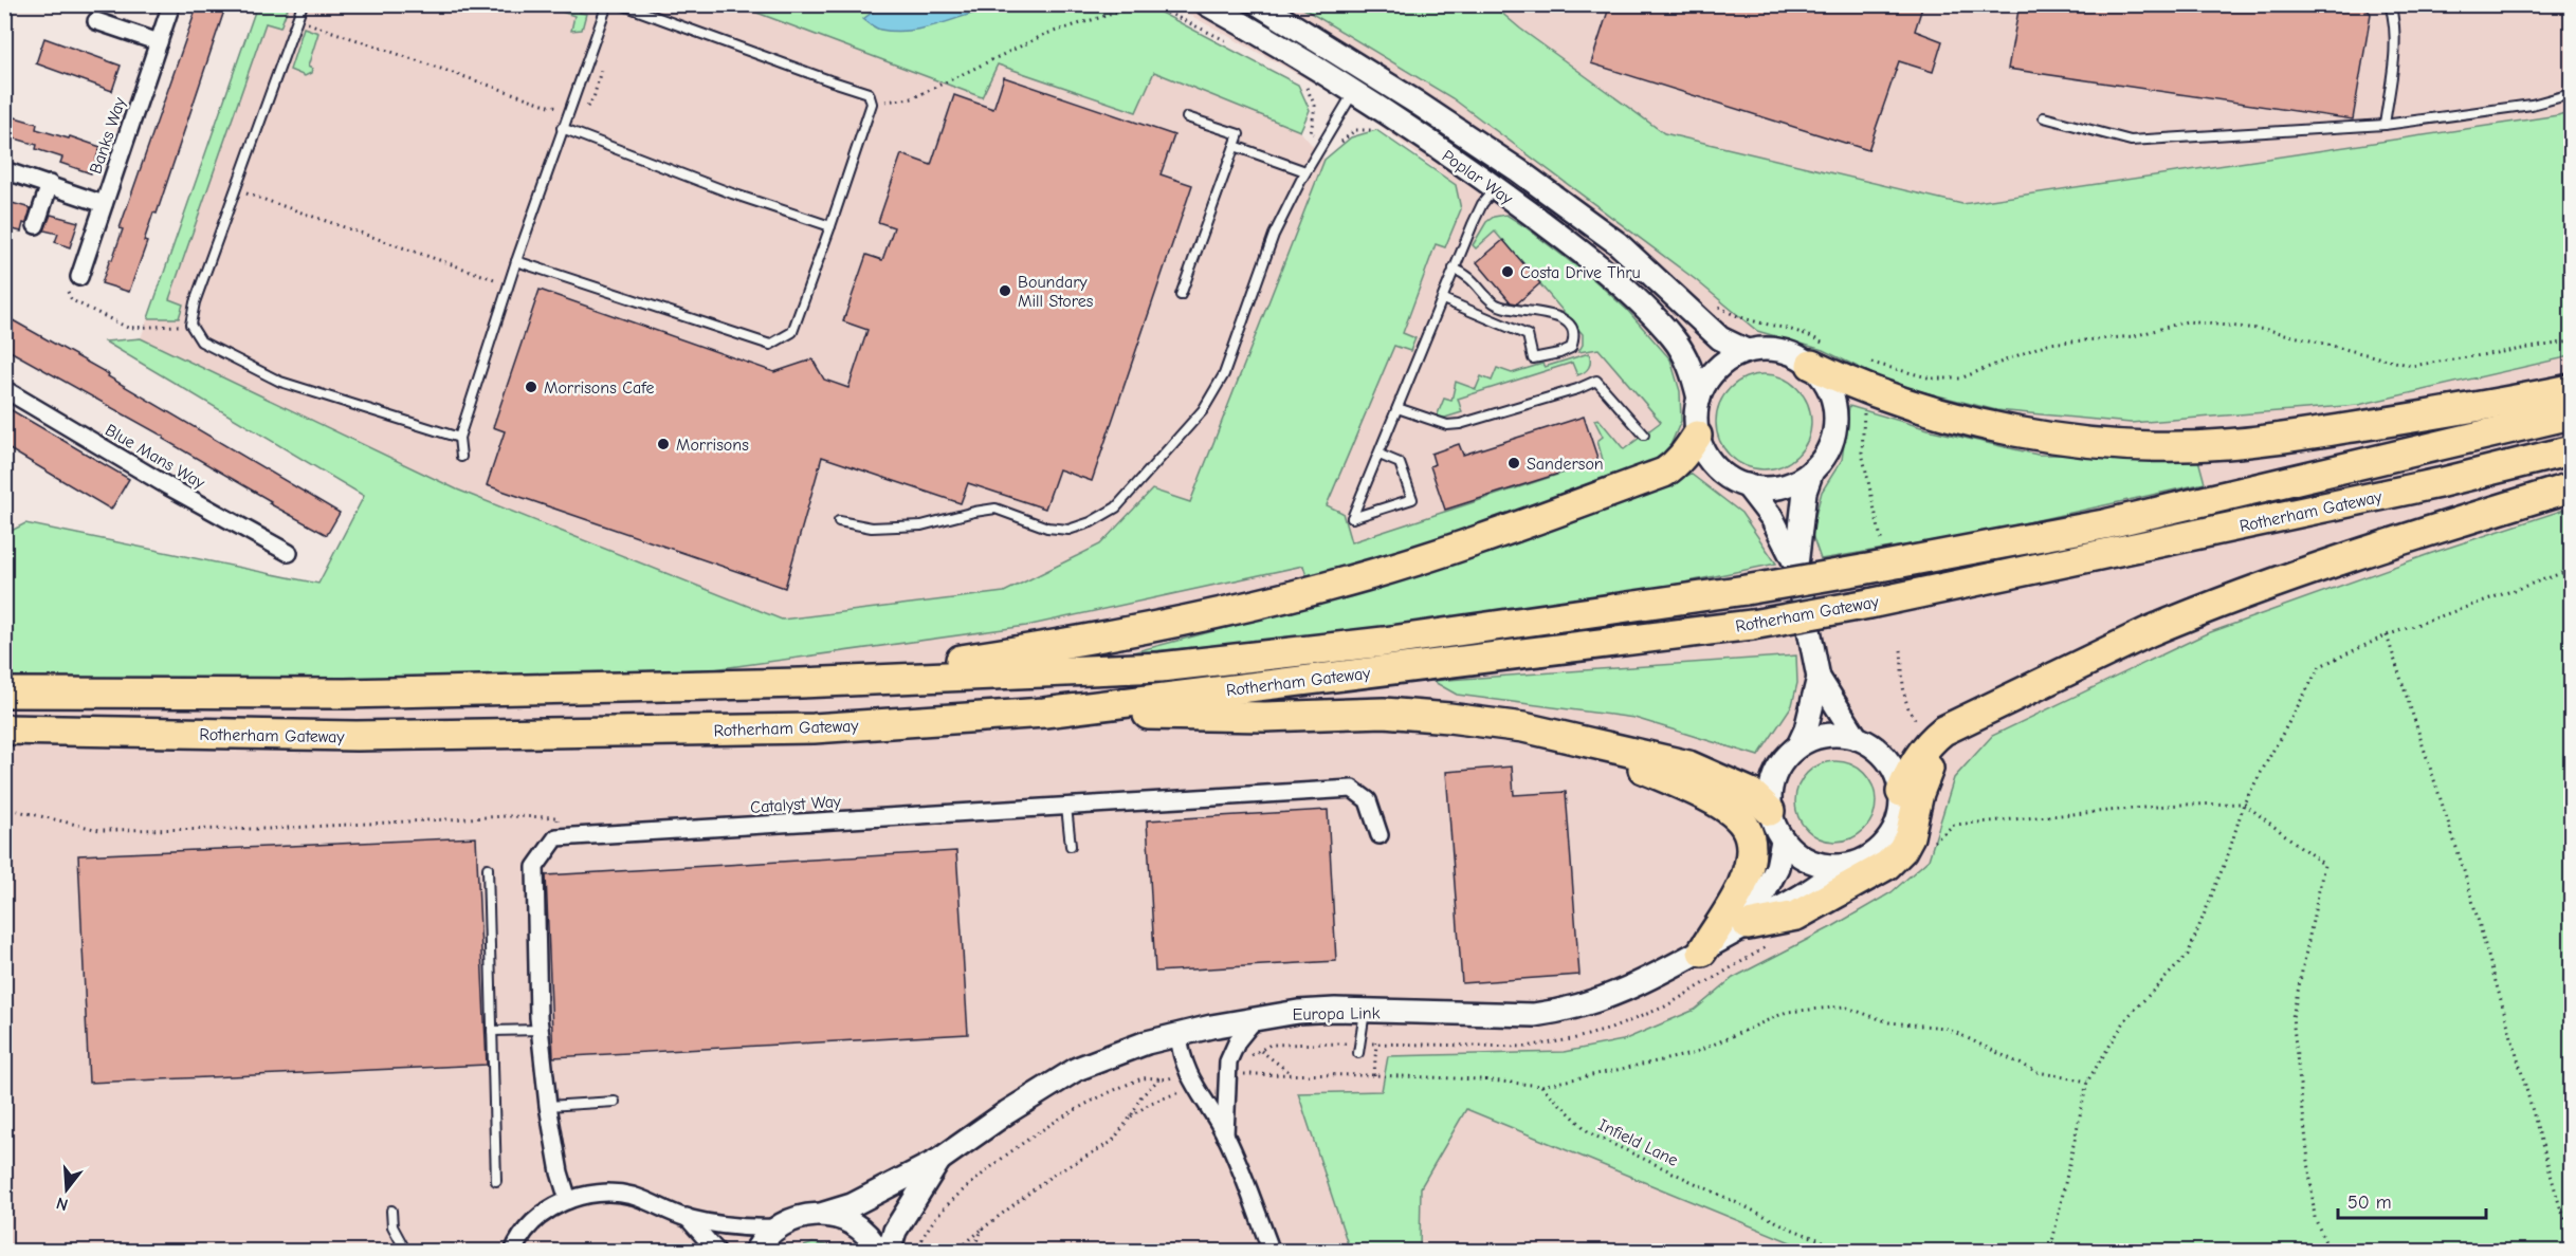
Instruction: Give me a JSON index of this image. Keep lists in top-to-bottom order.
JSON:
{
  "streets": {
    "highway": ["Rotherham Gateway"],
    "main road": ["Poplar Way", "Europa Link"],
    "street": ["Banks Way", "Blue Mans Way", "Catalyst Way"],
    "path": ["Infield Lane"]
  },
  "places": [
    "Costa Drive Thru",
    "Boundary Mill Stores",
    "Morrisons Cafe",
    "Morrisons",
    "Sanderson"
  ],
  "scale_bar": "50 m",
  "north": "bottom"
}
